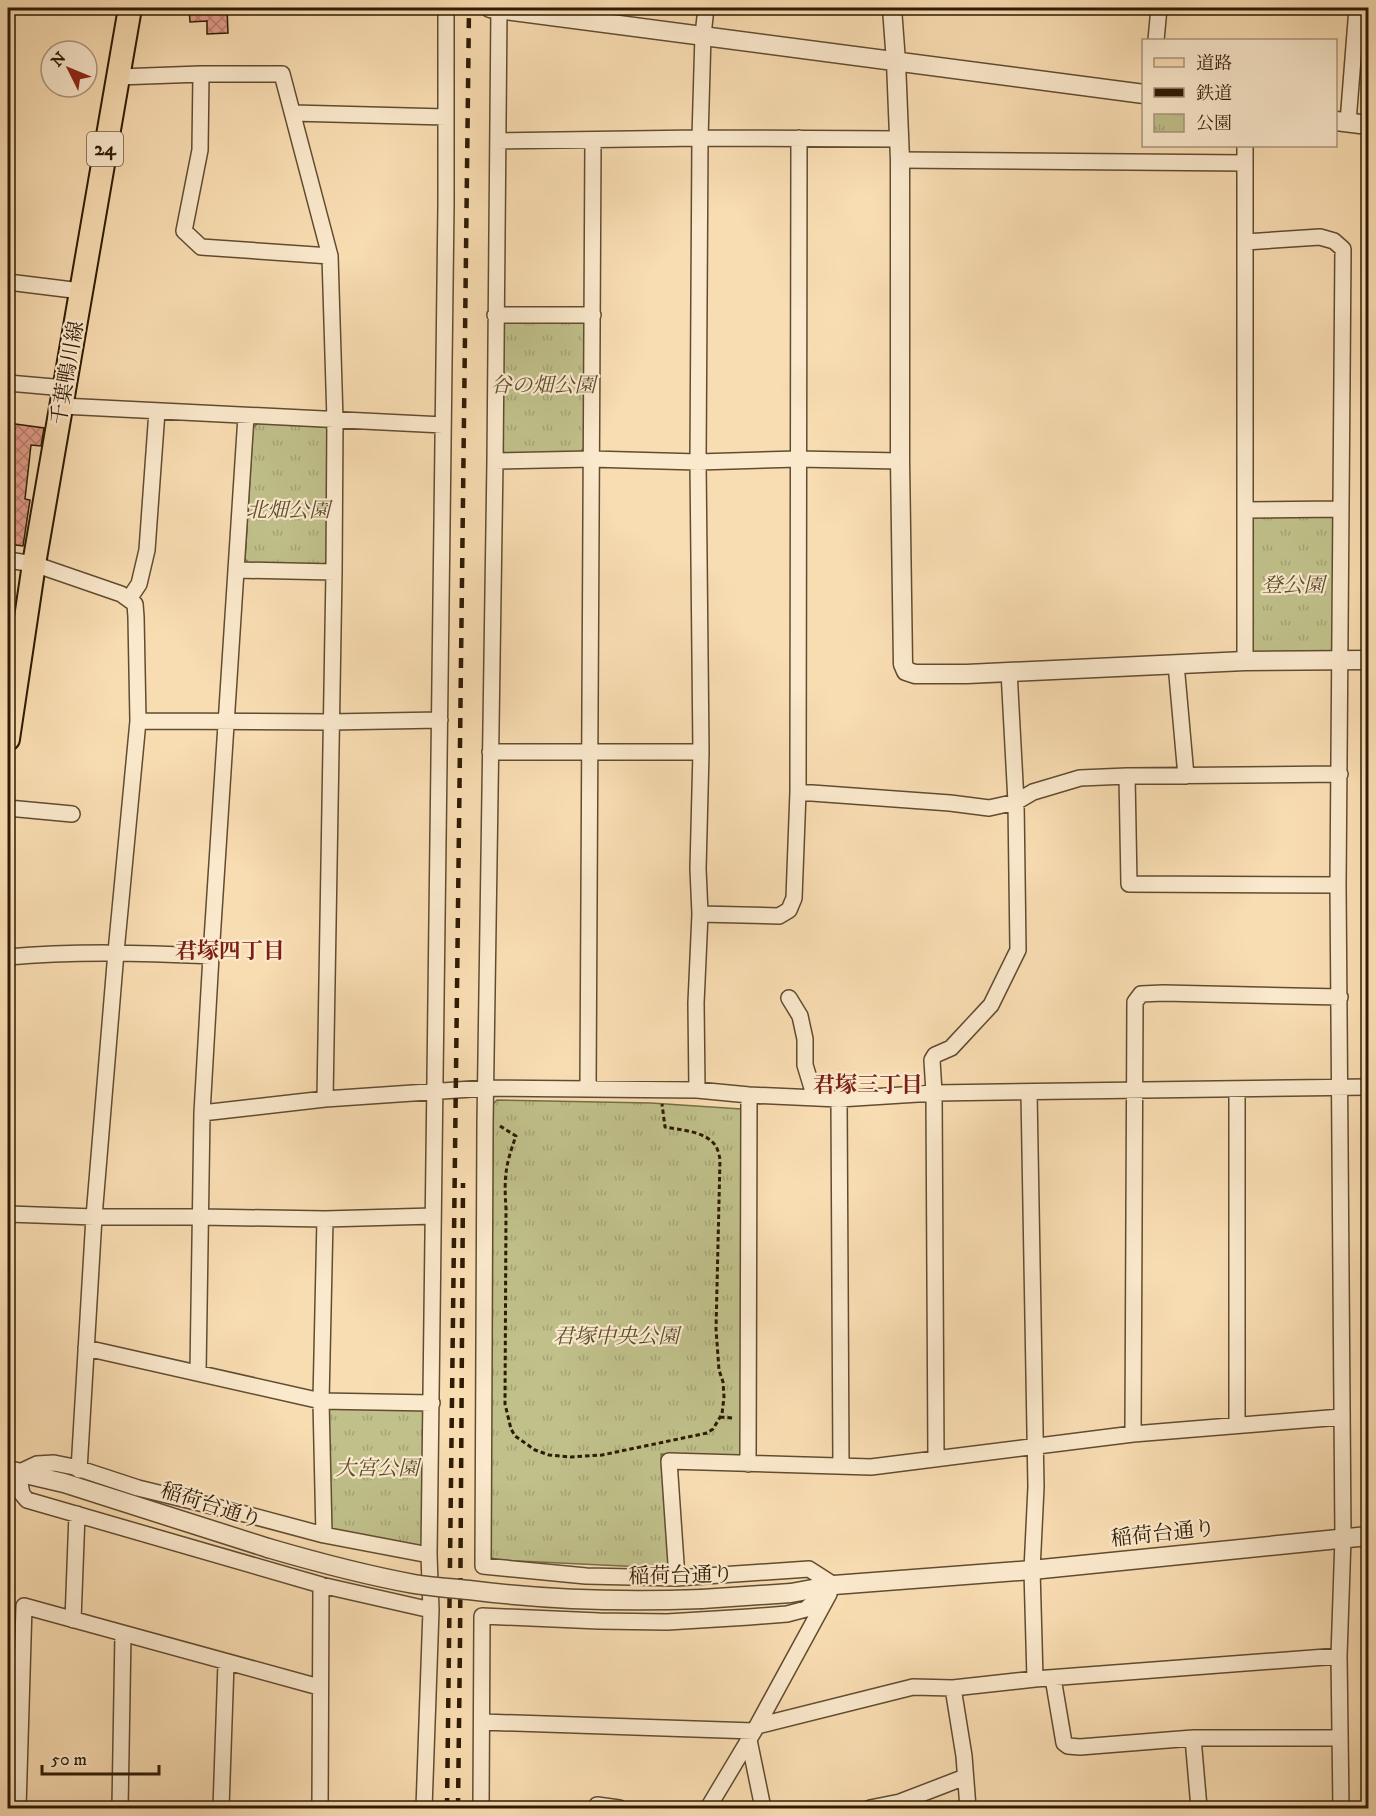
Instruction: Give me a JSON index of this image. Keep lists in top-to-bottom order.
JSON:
{
  "streets": {
    "main road": ["24", "千葉鴨川線"],
    "street": ["稲荷台通り"]
  },
  "districts": ["君塚四丁目", "君塚三丁目"],
  "parks": [
    "谷の畑公園",
    "北畑公園",
    "登公園",
    "君塚中央公園",
    "大宮公園"
  ],
  "legend": ["道路", "鉄道", "公園"],
  "scale_bar": "50 m",
  "north": "top left"
}
